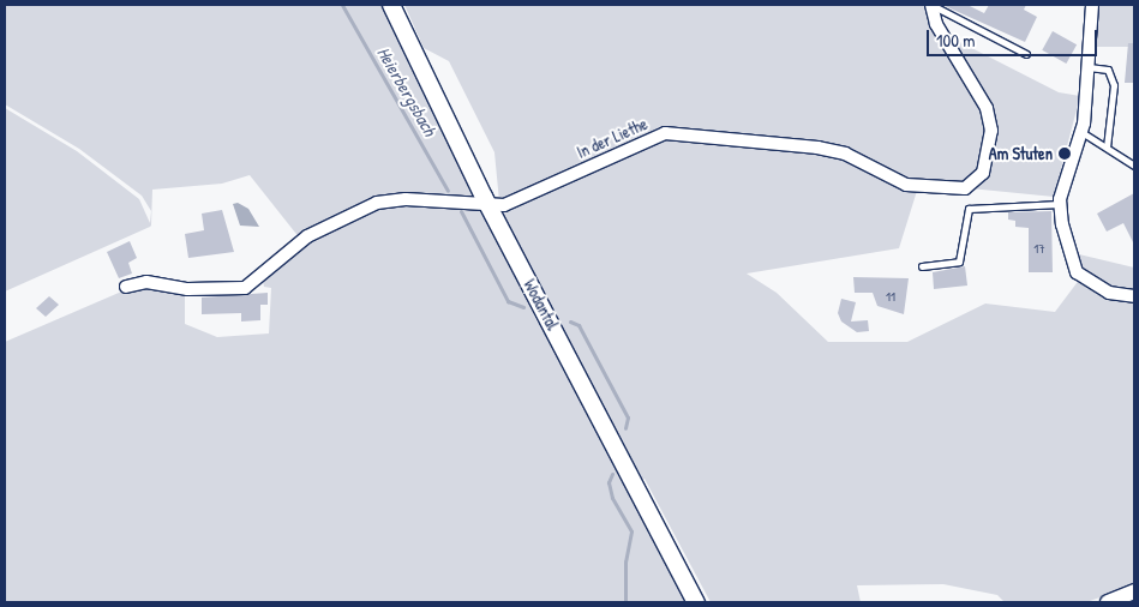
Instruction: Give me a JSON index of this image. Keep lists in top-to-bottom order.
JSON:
{
  "streets": {
    "main road": ["Wodantal"],
    "street": ["In der Liethe"]
  },
  "crossings": [
    ["In der Liethe", "Wodantal"]
  ],
  "water": ["Heierbergsbach"],
  "places": ["Am Stuten"],
  "house_numbers": ["17", "11"],
  "scale_bar": "100 m"
}
